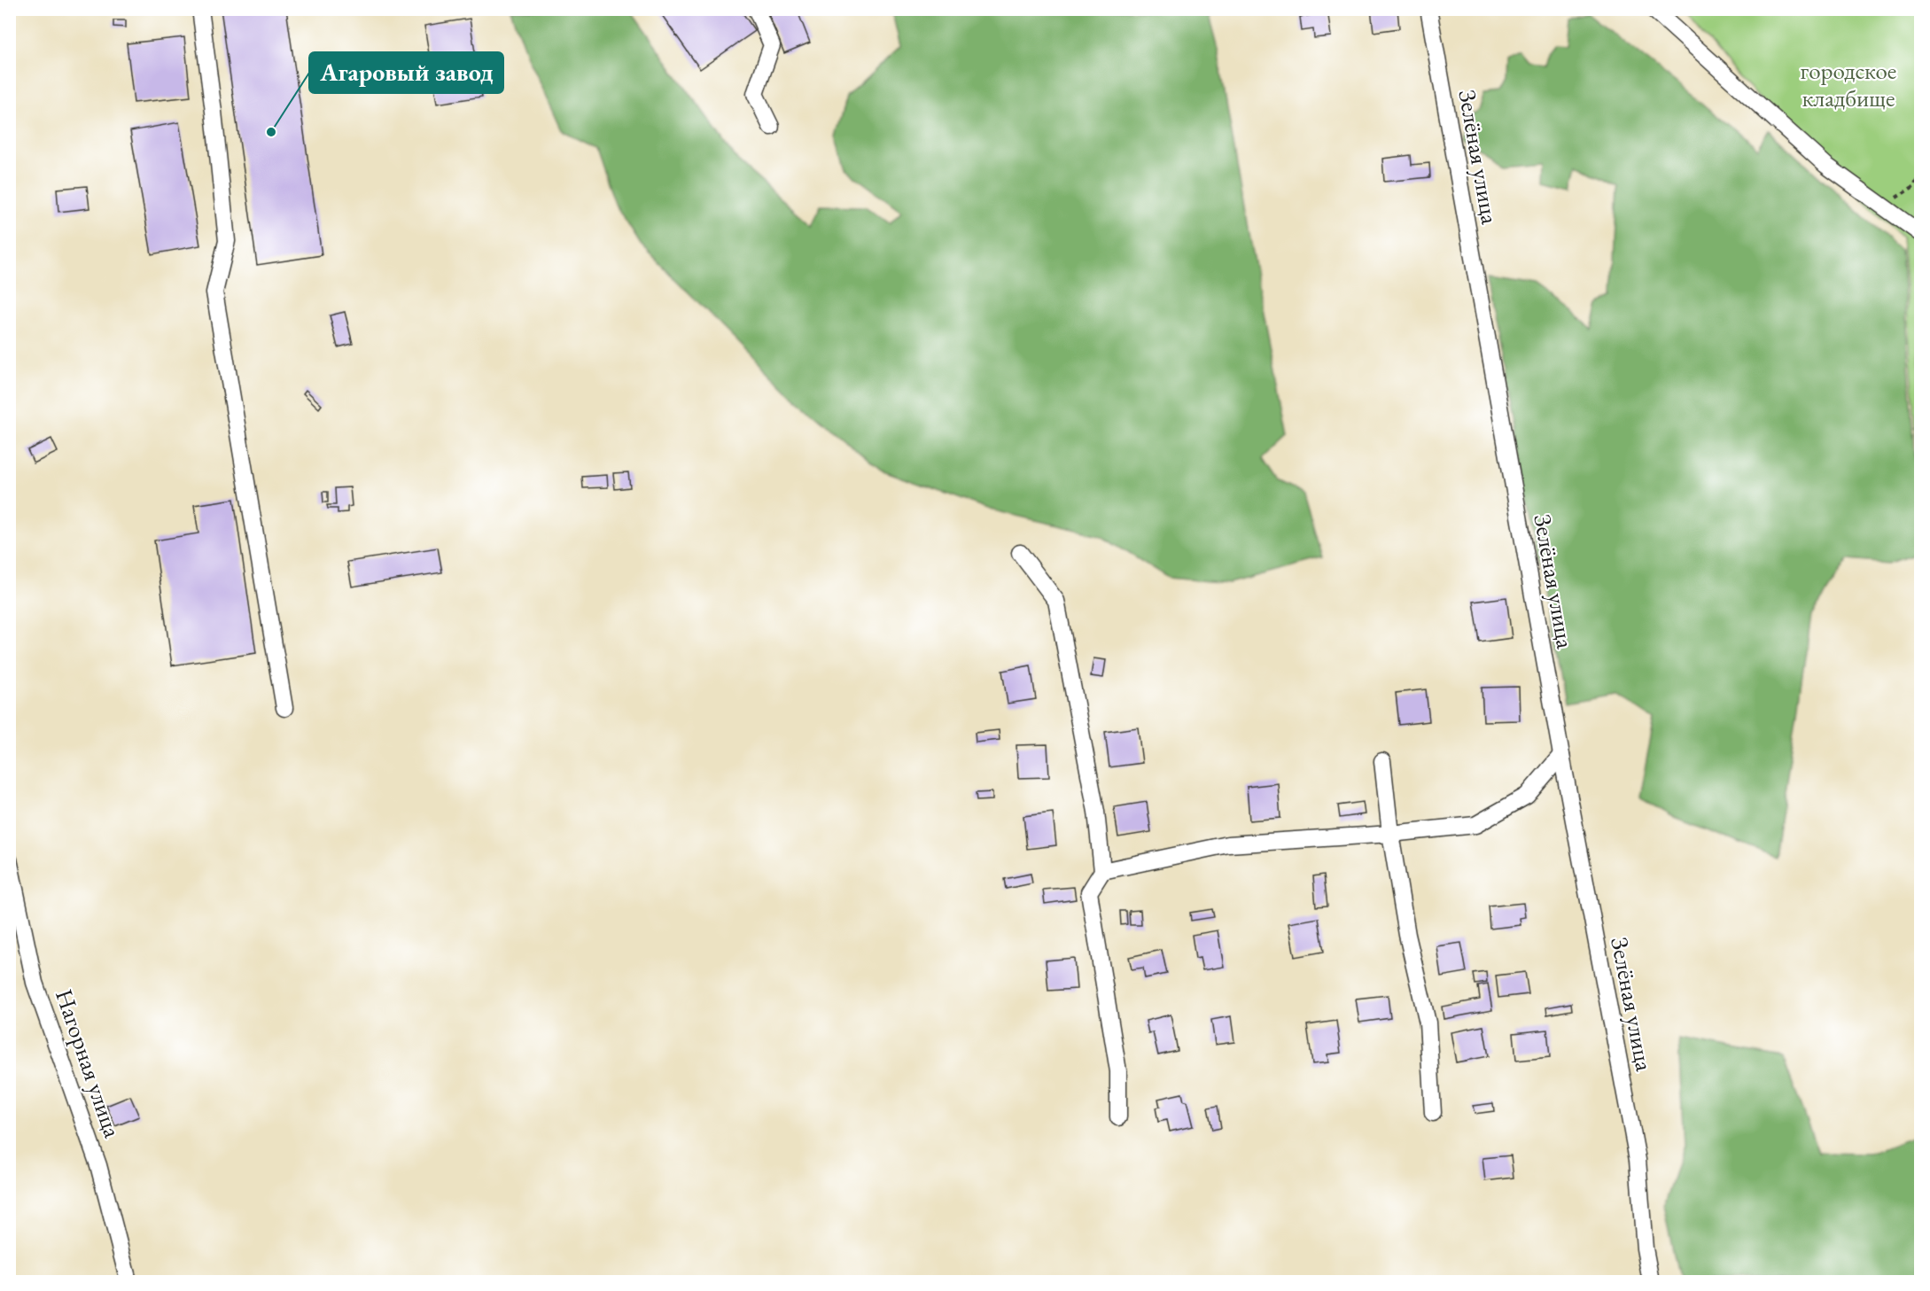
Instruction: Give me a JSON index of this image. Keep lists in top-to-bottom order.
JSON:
{
  "streets": {
    "street": ["Зелёная улица", "Нагорная улица"]
  },
  "parks": ["городское кладбище"],
  "places": ["Агаровый завод"]
}
